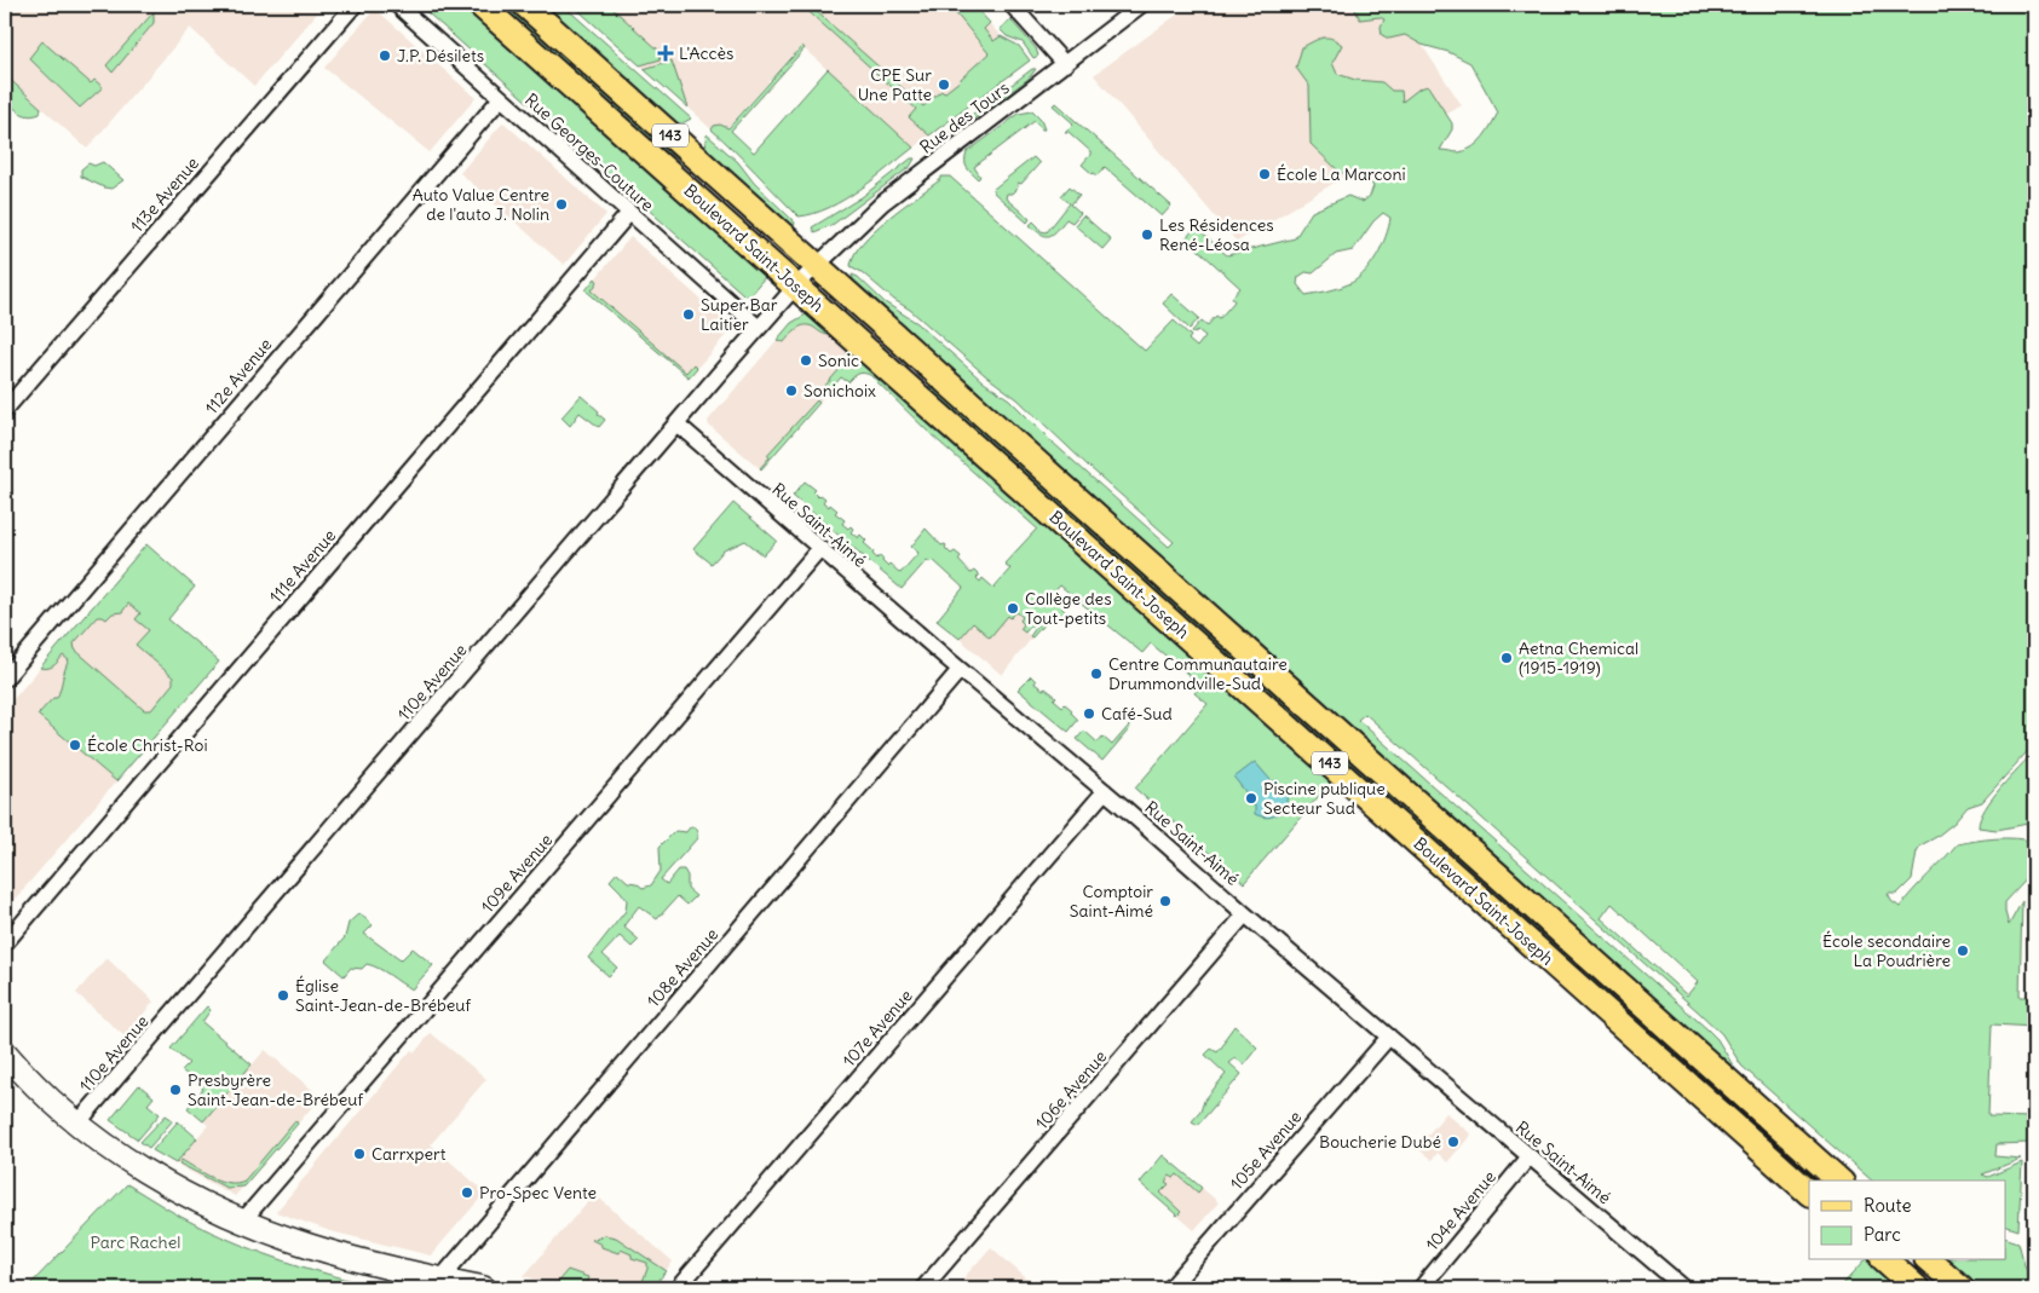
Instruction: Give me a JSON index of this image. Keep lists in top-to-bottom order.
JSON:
{
  "streets": {
    "main road": ["143", "Boulevard Saint-Joseph"],
    "street": [
      "Rue des Tours",
      "Rue Georges-Couture",
      "113e Avenue",
      "112e Avenue",
      "Rue Saint-Aimé",
      "111e Avenue",
      "110e Avenue",
      "109e Avenue",
      "108e Avenue",
      "107e Avenue",
      "106e Avenue",
      "105e Avenue",
      "104e Avenue"
    ]
  },
  "crossings": [
    ["Rue des Tours", "Boulevard Saint-Joseph"],
    ["Rue des Tours", "110e Avenue"],
    ["Rue Georges-Couture", "112e Avenue"],
    ["Rue Georges-Couture", "111e Avenue"],
    ["Rue Georges-Couture", "110e Avenue"],
    ["Boulevard Saint-Joseph", "110e Avenue"],
    ["Rue Saint-Aimé", "110e Avenue"],
    ["Rue Saint-Aimé", "109e Avenue"],
    ["Rue Saint-Aimé", "108e Avenue"],
    ["Rue Saint-Aimé", "107e Avenue"],
    ["Rue Saint-Aimé", "106e Avenue"],
    ["Rue Saint-Aimé", "105e Avenue"],
    ["Rue Saint-Aimé", "104e Avenue"]
  ],
  "parks": ["Parc Rachel"],
  "places": {
    "health": ["L'Accès"],
    "other": [
      "J.P. Désilets",
      "CPE Sur Une Patte",
      "École La Marconi",
      "Auto Value Centre de l'auto J. Nolin",
      "Les Résidences René-Léosa",
      "Super Bar Laitier",
      "Sonic",
      "Sonichoix",
      "Collège des Tout-petits",
      "Aetna Chemical (1915-1919)",
      "Centre Communautaire Drummondville-Sud",
      "Café-Sud",
      "École Christ-Roi",
      "Piscine publique Secteur Sud",
      "Comptoir Saint-Aimé",
      "École secondaire La Poudrière",
      "Église Saint-Jean-de-Brébeuf",
      "Presbyrère Saint-Jean-de-Brébeuf",
      "Boucherie Dubé",
      "Carrxpert",
      "Pro-Spec Vente"
    ]
  },
  "legend": ["Route", "Parc"]
}
